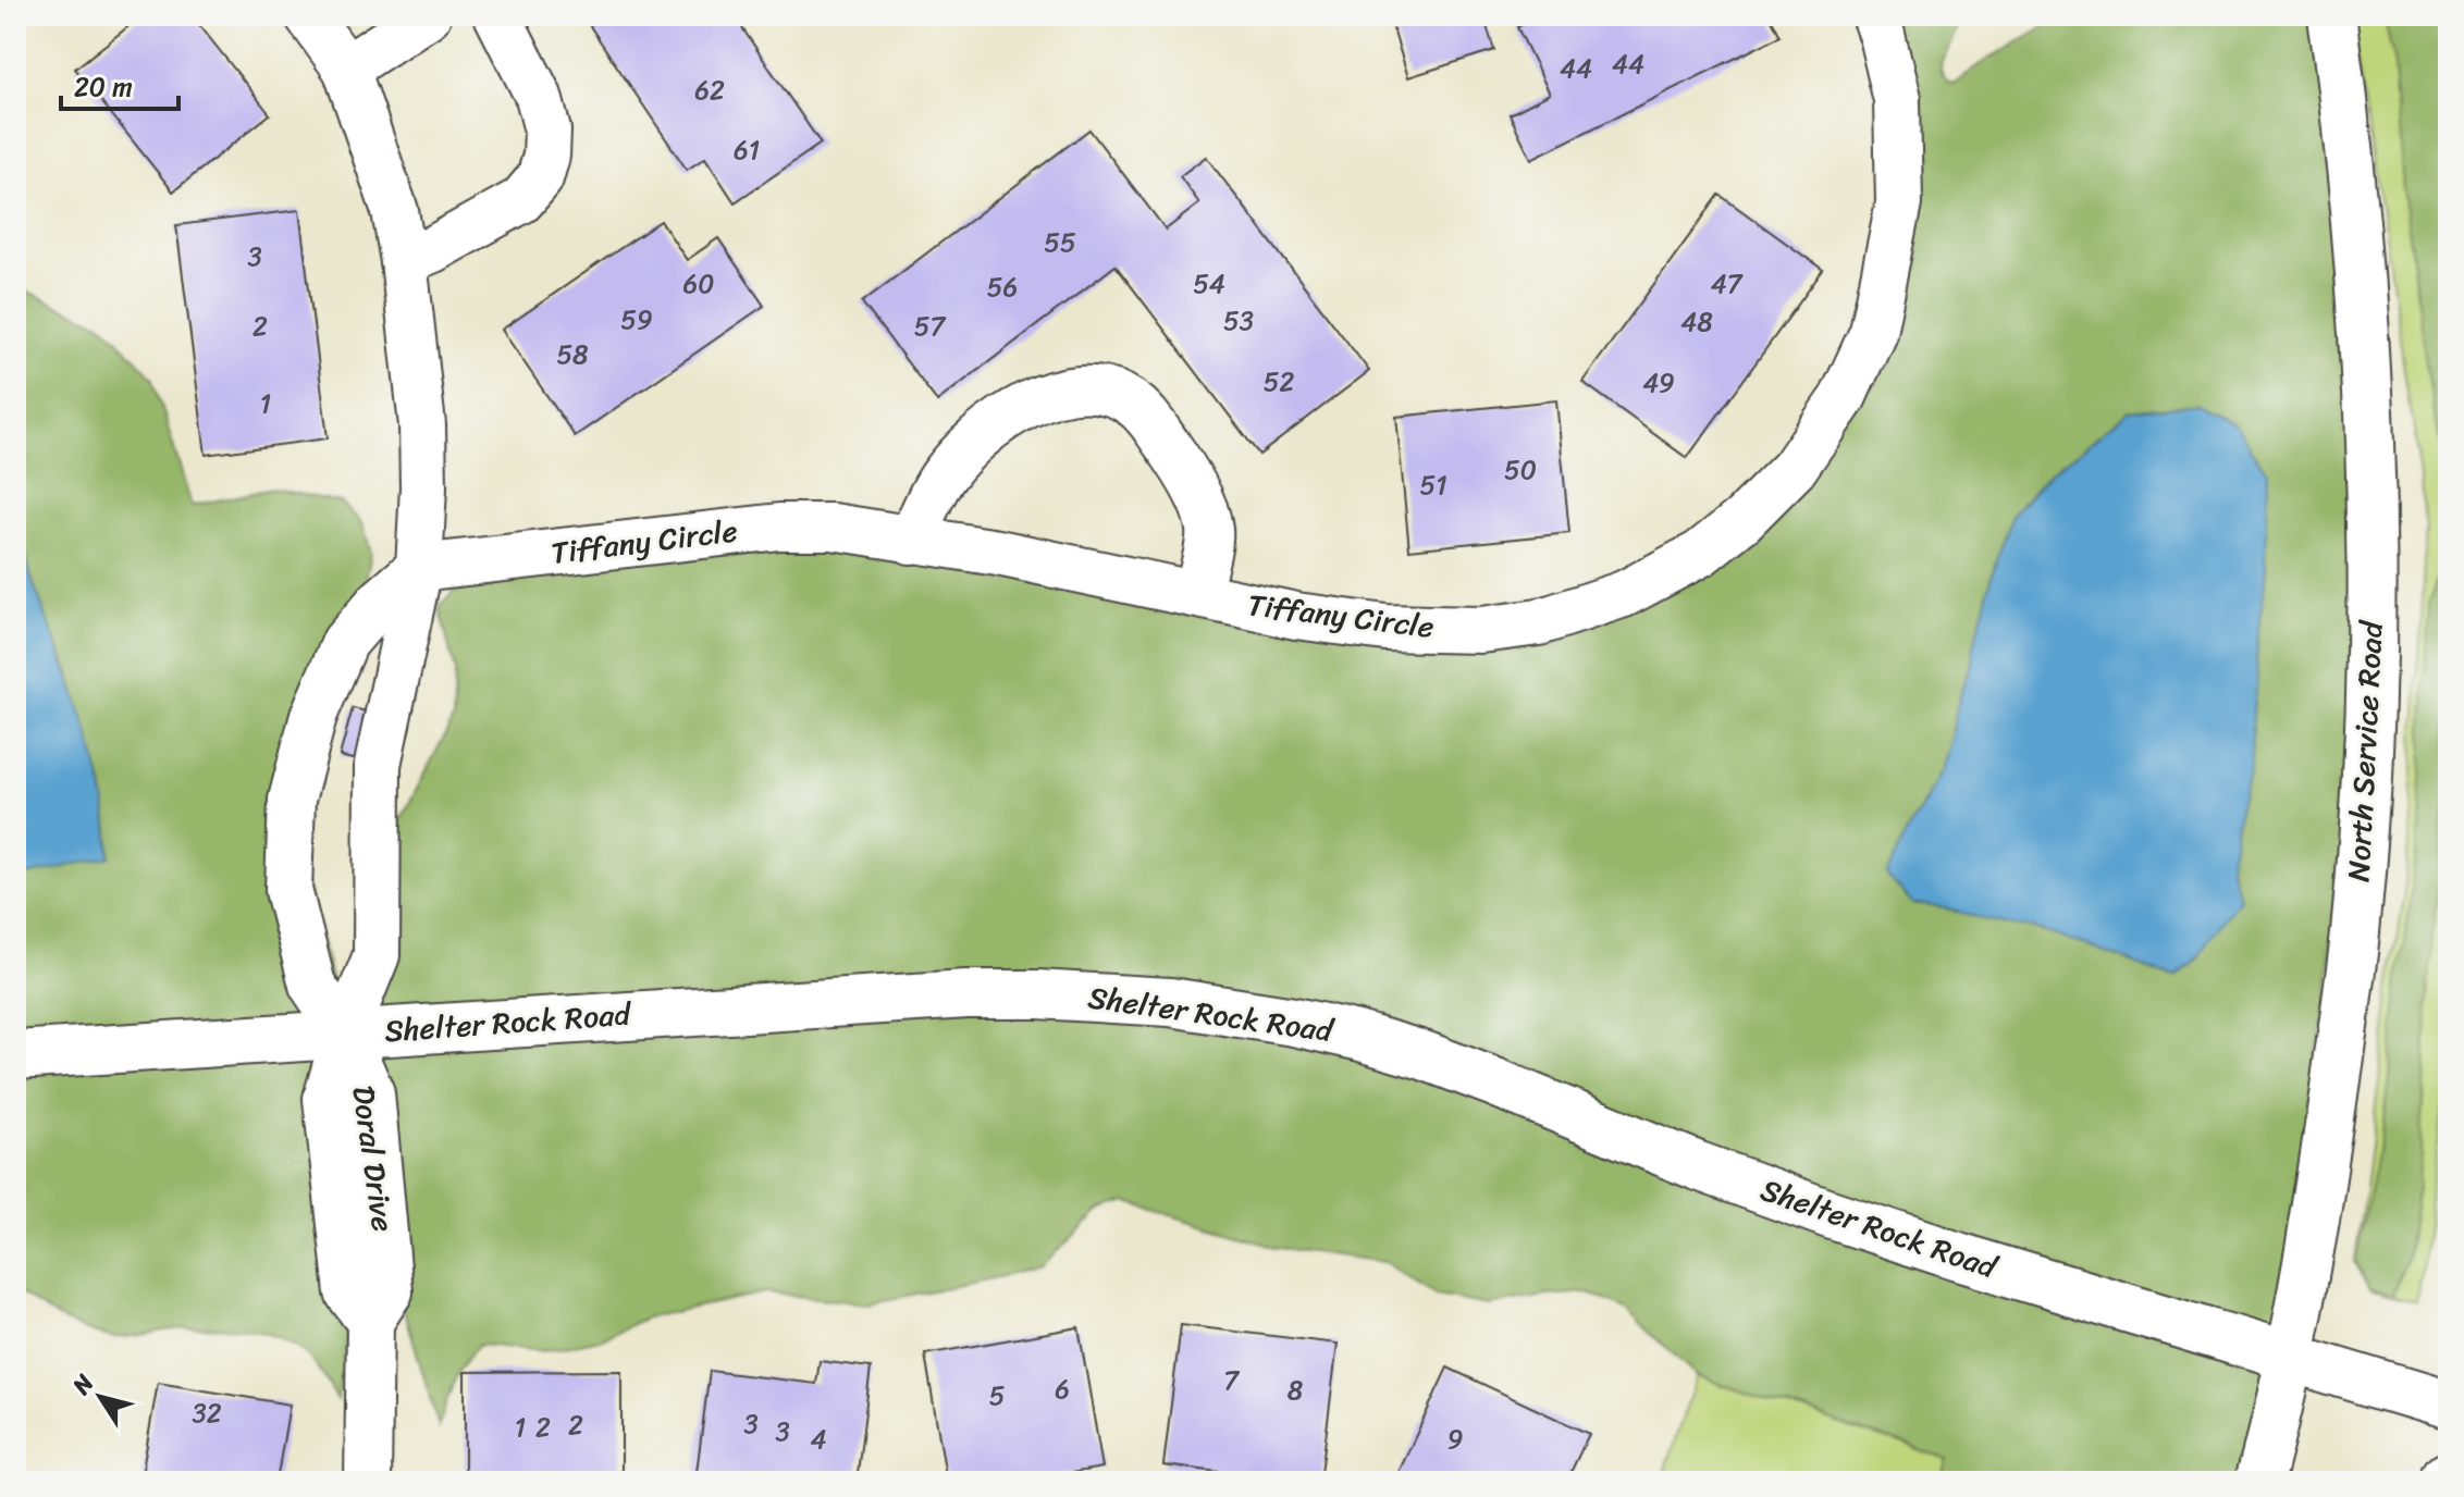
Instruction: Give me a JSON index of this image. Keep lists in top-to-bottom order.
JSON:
{
  "streets": {
    "main road": ["North Service Road", "Shelter Rock Road"],
    "street": ["Tiffany Circle", "Doral Drive"]
  },
  "crossings": [
    ["North Service Road", "Shelter Rock Road"],
    ["Shelter Rock Road", "Doral Drive"]
  ],
  "house_numbers": [
    "44",
    "44",
    "62",
    "61",
    "55",
    "3",
    "60",
    "54",
    "47",
    "56",
    "59",
    "53",
    "48",
    "2",
    "57",
    "58",
    "52",
    "49",
    "1",
    "50",
    "51",
    "7",
    "6",
    "8",
    "5",
    "32",
    "3",
    "2",
    "1",
    "2",
    "3",
    "4",
    "9"
  ],
  "scale_bar": "20 m",
  "north": "top left"
}
